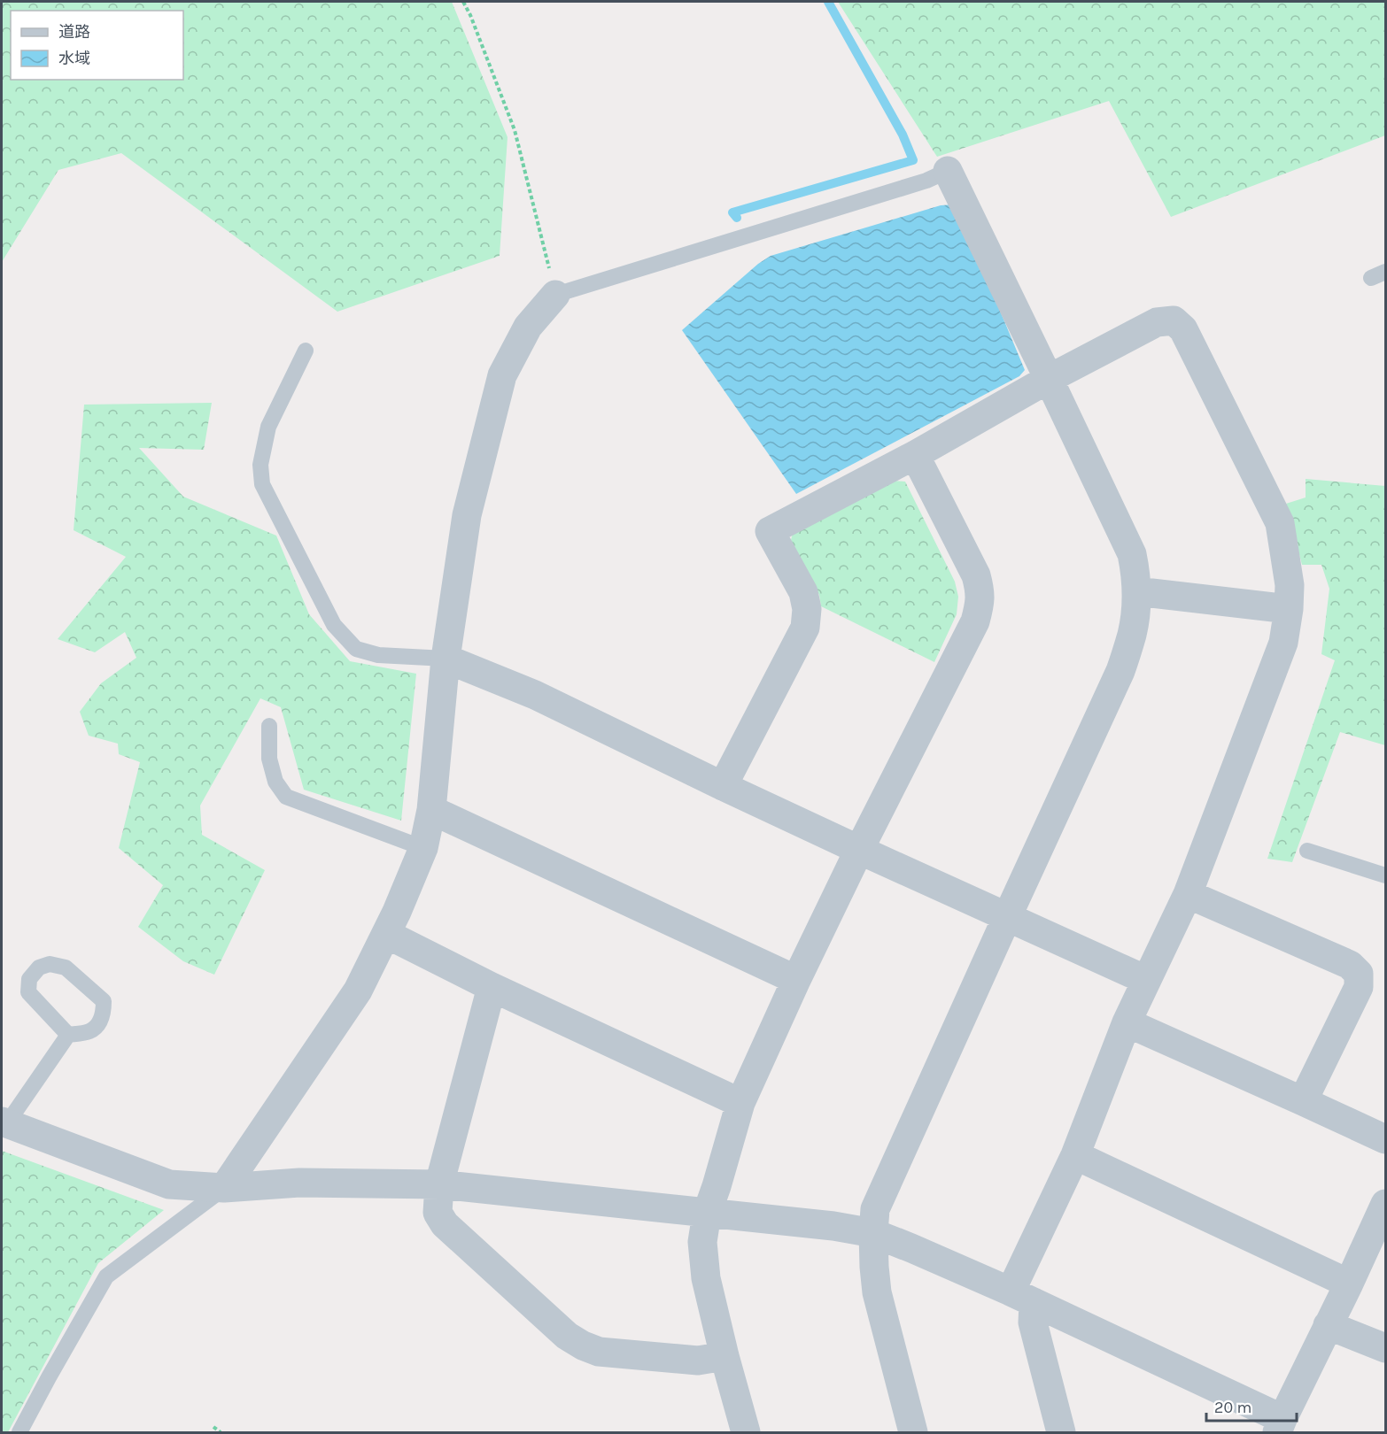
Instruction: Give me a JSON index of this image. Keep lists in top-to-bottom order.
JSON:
{
  "legend": ["道路", "水域"],
  "scale_bar": "20 m"
}
